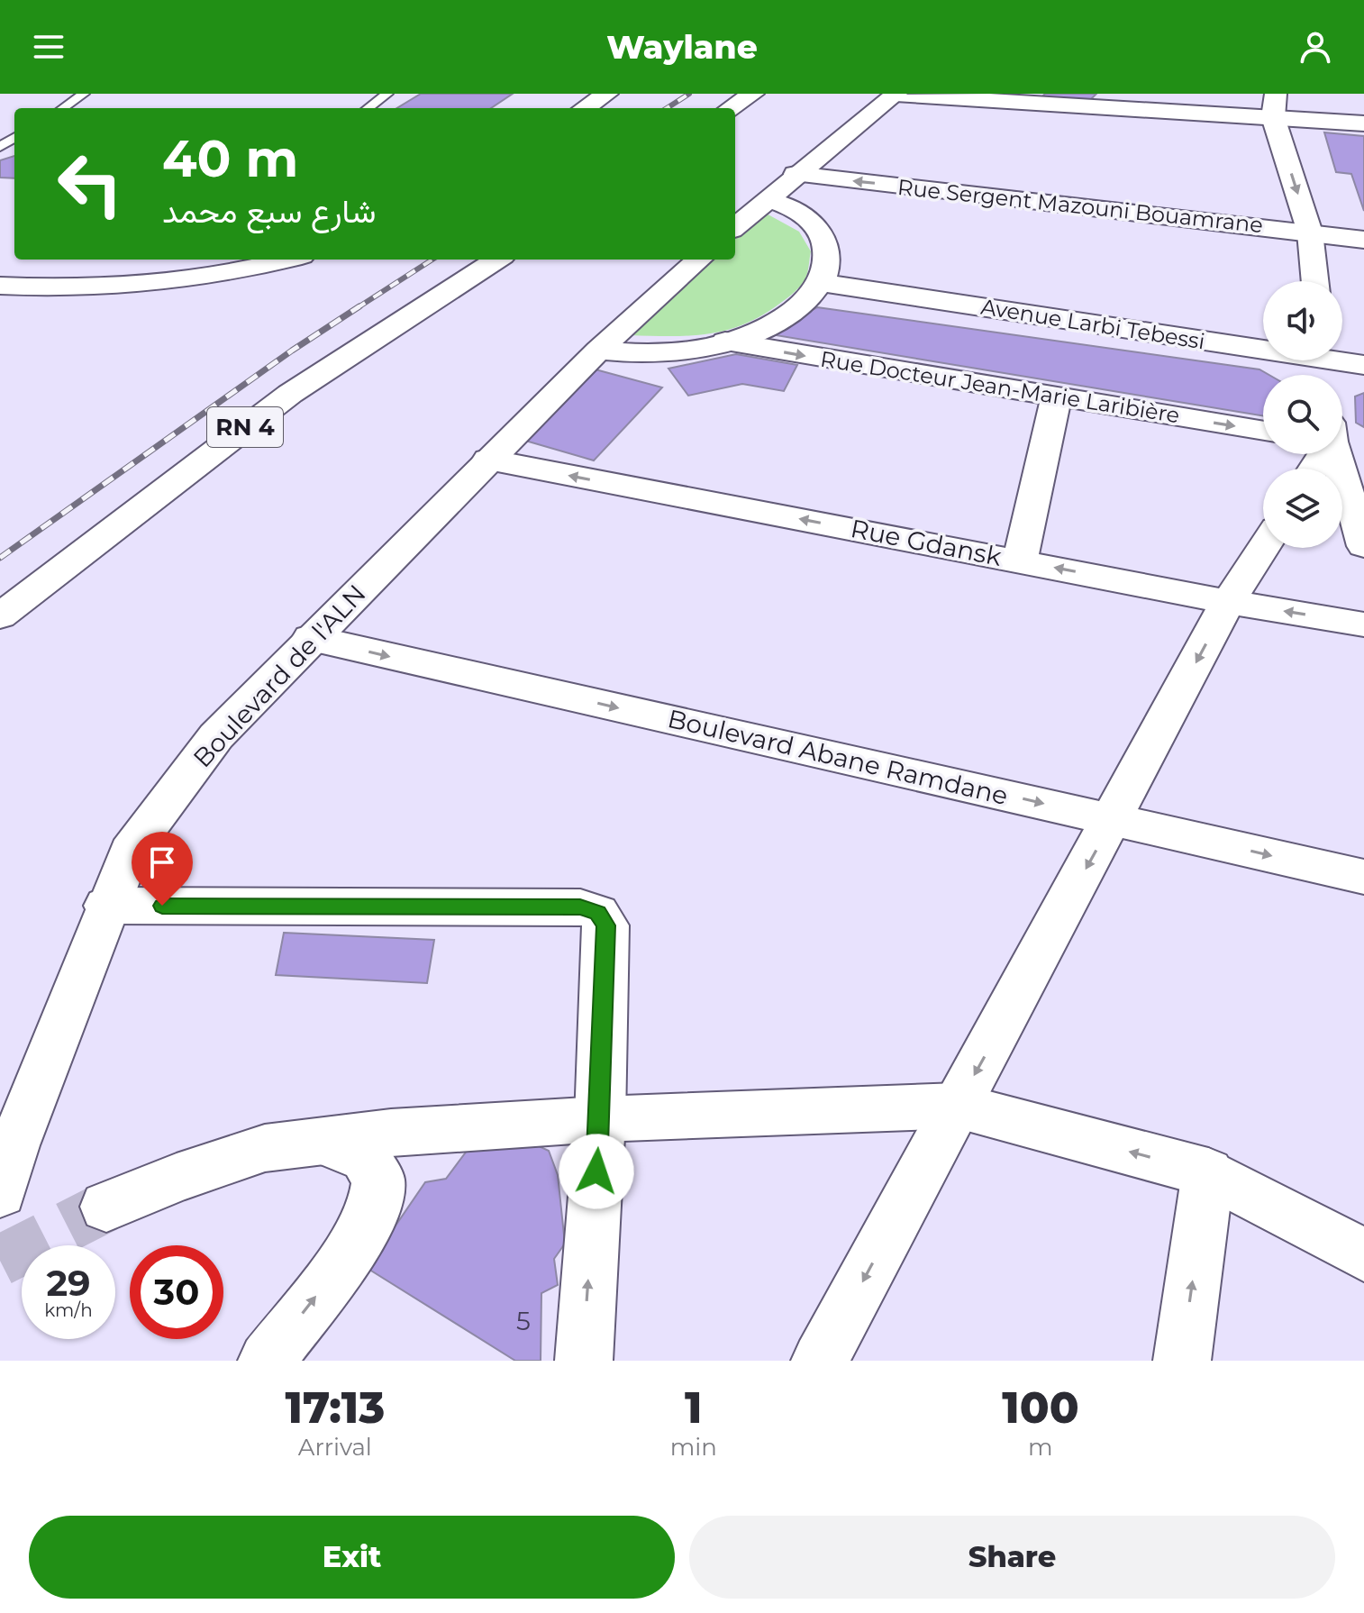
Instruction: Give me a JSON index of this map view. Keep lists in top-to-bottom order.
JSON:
{
  "streets": {
    "street": [
      "Rue Sergent Mazouni Bouamrane",
      "Avenue Larbi Tebessi",
      "Rue Docteur Jean-Marie Laribière",
      "RN 4",
      "Rue Gdansk",
      "Boulevard de l'ALN",
      "Boulevard Abane Ramdane"
    ]
  },
  "crossings": [
    ["Rue Gdansk", "Boulevard de l'ALN"],
    ["Boulevard de l'ALN", "Boulevard Abane Ramdane"]
  ],
  "one_way": ["Rue Gdansk"],
  "house_numbers": ["5"],
  "page": {
    "header": "Waylane",
    "turn": ["40 m", "شارع سبع محمد"],
    "speed": "29 km/h",
    "limit": "30",
    "eta": [
      "17:13",
      "Arrival",
      "1",
      "min",
      "100",
      "m"
    ],
    "buttons": ["Exit", "Share"]
  }
}
